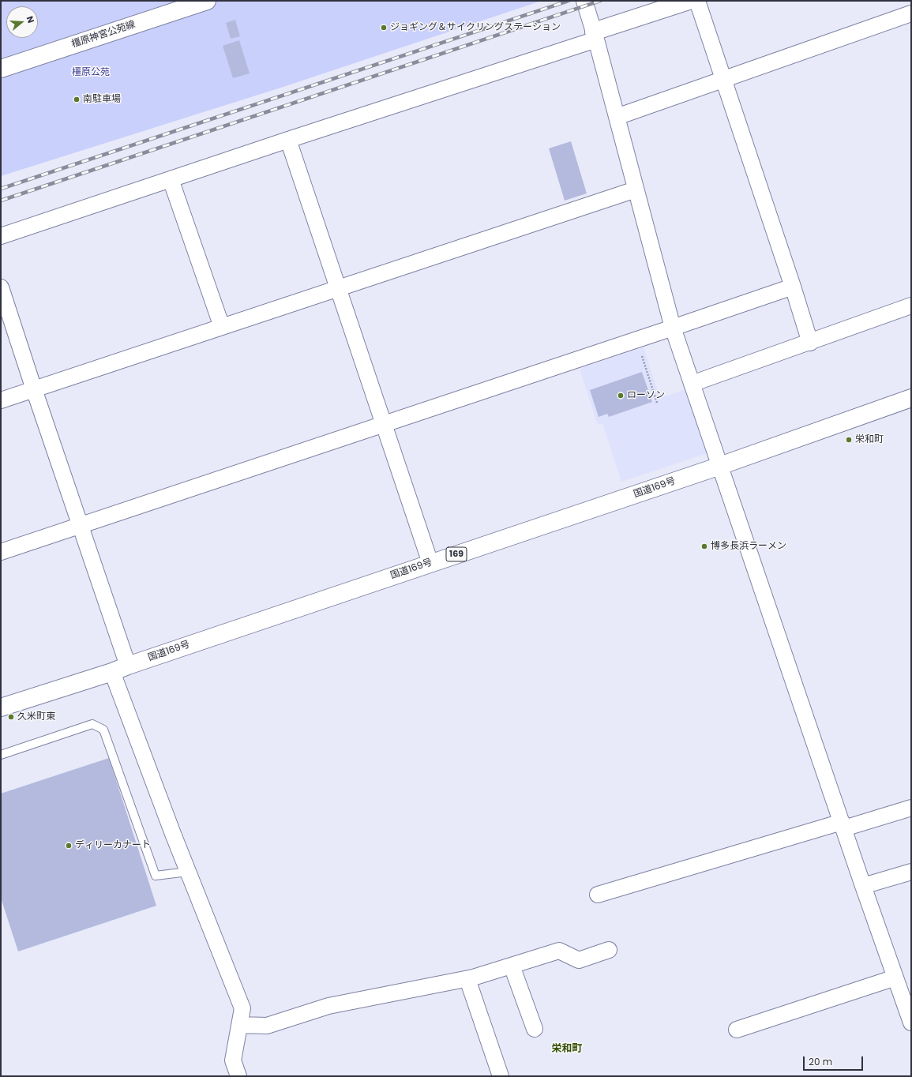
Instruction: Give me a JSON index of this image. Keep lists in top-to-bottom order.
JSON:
{
  "streets": {
    "main road": ["橿原神宮公苑線", "国道169号", "169"]
  },
  "districts": ["栄和町"],
  "parks": ["橿原公苑"],
  "places": [
    "ジョギング＆サイクリングステーション",
    "南駐車場",
    "ローソン",
    "栄和町",
    "博多長浜ラーメン",
    "久米町東",
    "ディリーカナート"
  ],
  "scale_bar": "20 m",
  "north": "right"
}
